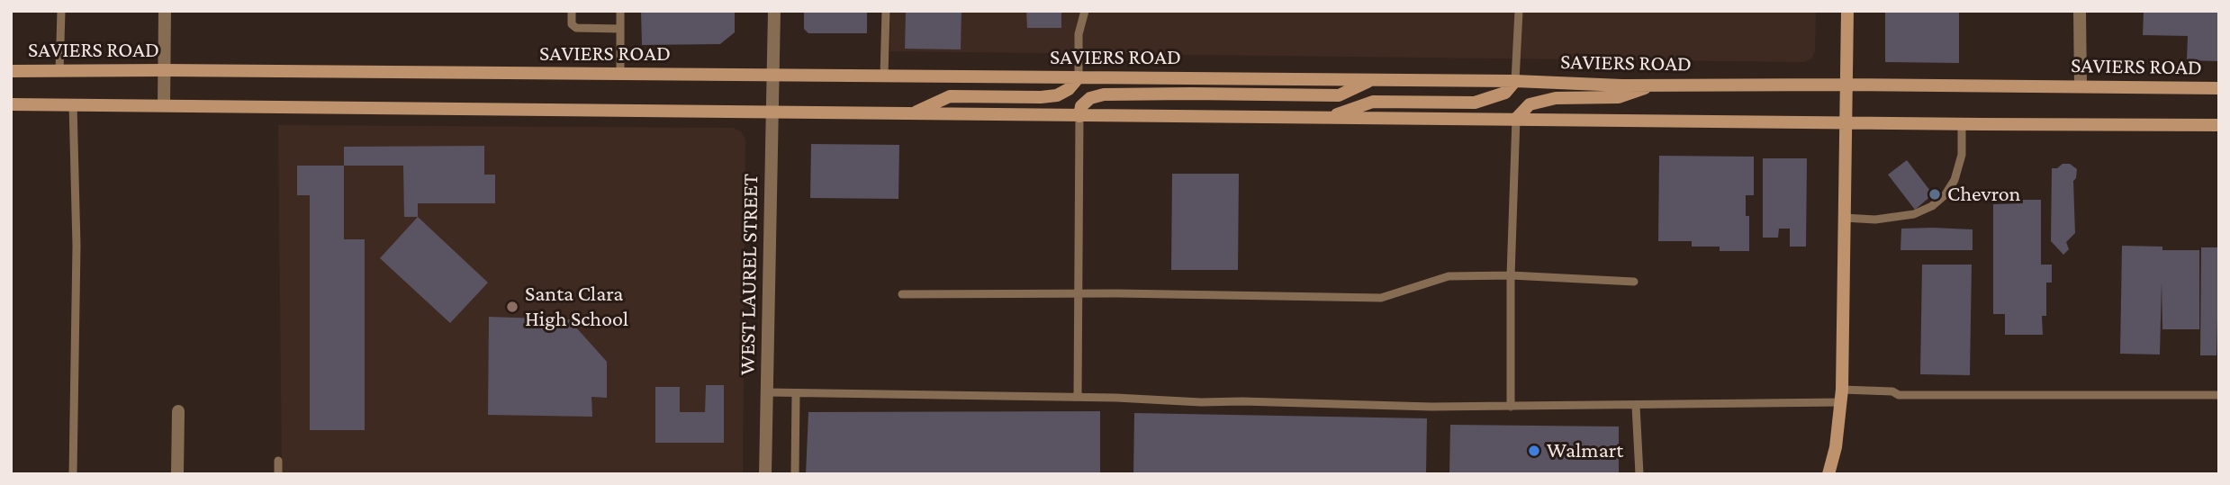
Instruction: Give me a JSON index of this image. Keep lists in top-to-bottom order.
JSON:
{
  "streets": {
    "main road": ["SAVIERS ROAD"],
    "street": ["WEST LAUREL STREET"]
  },
  "crossings": [
    ["SAVIERS ROAD", "WEST LAUREL STREET"]
  ],
  "places": ["Chevron", "Santa Clara High School", "Walmart"]
}
